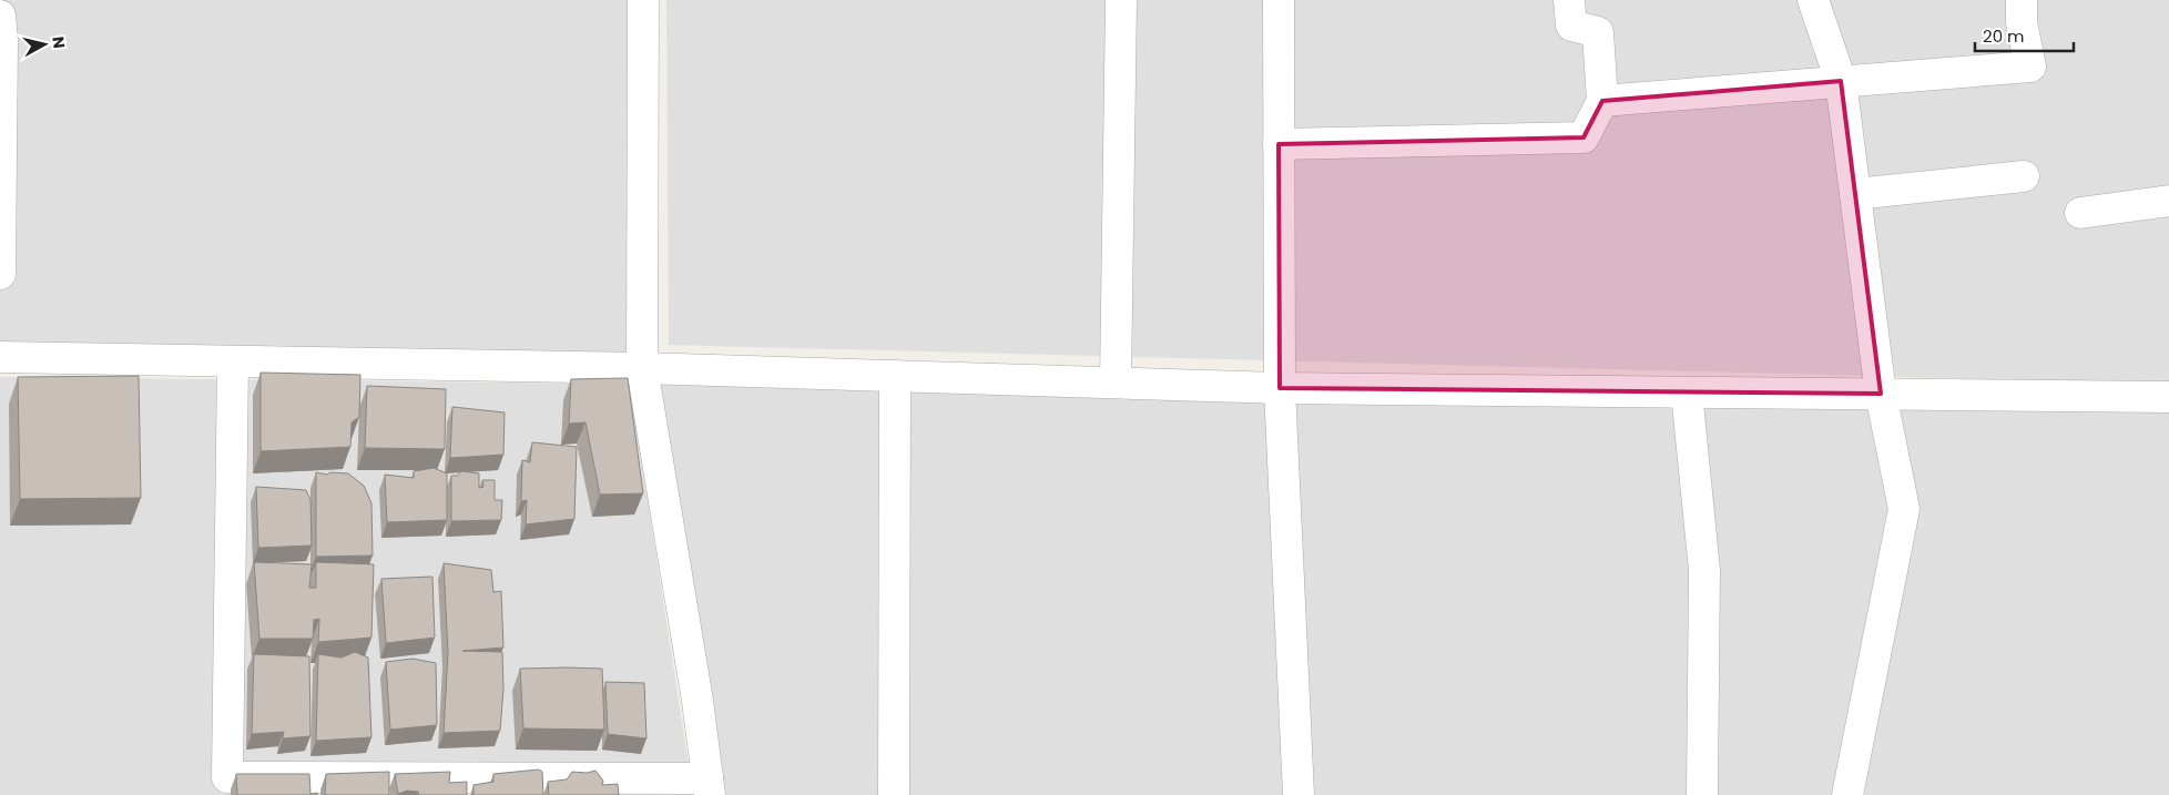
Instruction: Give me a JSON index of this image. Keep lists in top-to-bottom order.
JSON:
{
  "scale_bar": "20 m",
  "north": "right"
}
